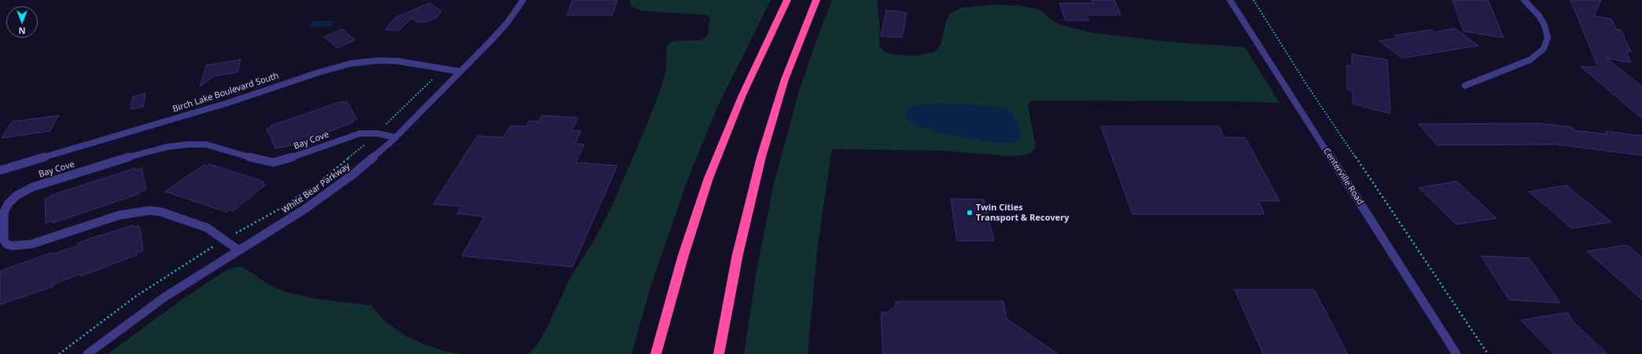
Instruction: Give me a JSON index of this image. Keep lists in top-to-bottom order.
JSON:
{
  "streets": {
    "street": [
      "Birch Lake Boulevard South",
      "Bay Cove",
      "Centerville Road",
      "White Bear Parkway"
    ]
  },
  "crossings": [
    ["Birch Lake Boulevard South", "White Bear Parkway"],
    ["Bay Cove", "White Bear Parkway"]
  ],
  "places": ["Twin Cities Transport & Recovery"],
  "north": "bottom"
}
